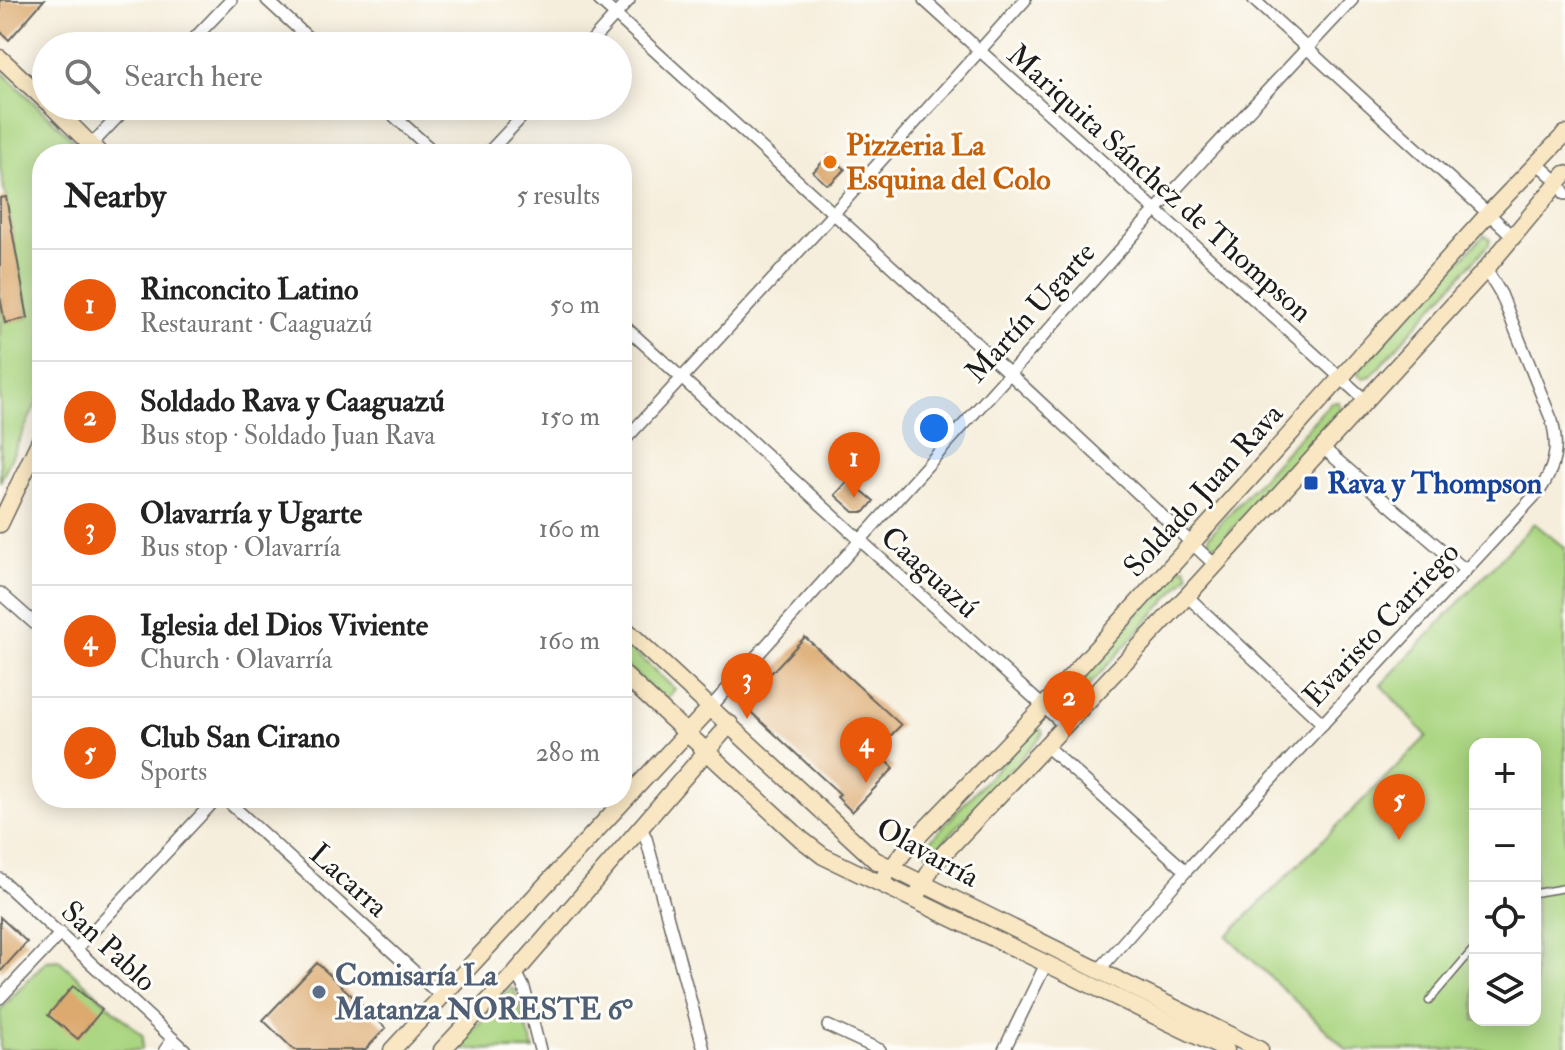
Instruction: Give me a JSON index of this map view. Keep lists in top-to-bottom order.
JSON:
{
  "streets": {
    "street": [
      "Mariquita Sánchez de Thompson",
      "Martín Ugarte",
      "Soldado Juan Rava",
      "Caaguazú",
      "Evaristo Carriego",
      "Olavarría",
      "Lacarra",
      "San Pablo"
    ]
  },
  "crossings": [
    ["Mariquita Sánchez de Thompson", "Martín Ugarte"],
    ["Mariquita Sánchez de Thompson", "Soldado Juan Rava"],
    ["Martín Ugarte", "Caaguazú"],
    ["Martín Ugarte", "Olavarría"],
    ["Martín Ugarte", "Lacarra"],
    ["Soldado Juan Rava", "Caaguazú"],
    ["Soldado Juan Rava", "Evaristo Carriego"],
    ["Soldado Juan Rava", "Olavarría"],
    ["Evaristo Carriego", "Olavarría"]
  ],
  "places": {
    "other": ["Pizzeria La Esquina del Colo", "Comisaría La Matanza NORESTE 6°"],
    "transit": ["Rava y Thompson"]
  },
  "page": {
    "search": "Search here",
    "heading": ["Nearby", "5 results"],
    "list": [
      {
        "mark": "1",
        "name": "Rinconcito Latino",
        "note": "Restaurant · Caaguazú",
        "value": "50 m"
      },
      {
        "mark": "2",
        "name": "Soldado Rava y Caaguazú",
        "note": "Bus stop · Soldado Juan Rava",
        "value": "150 m"
      },
      {
        "mark": "3",
        "name": "Olavarría y Ugarte",
        "note": "Bus stop · Olavarría",
        "value": "160 m"
      },
      {
        "mark": "4",
        "name": "Iglesia del Dios Viviente",
        "note": "Church · Olavarría",
        "value": "160 m"
      },
      {
        "mark": "5",
        "name": "Club San Cirano",
        "note": "Sports",
        "value": "280 m"
      }
    ],
    "pins": [
      "1",
      "3",
      "2",
      "4",
      "5"
    ],
    "map_buttons": ["+", "−"]
  }
}
